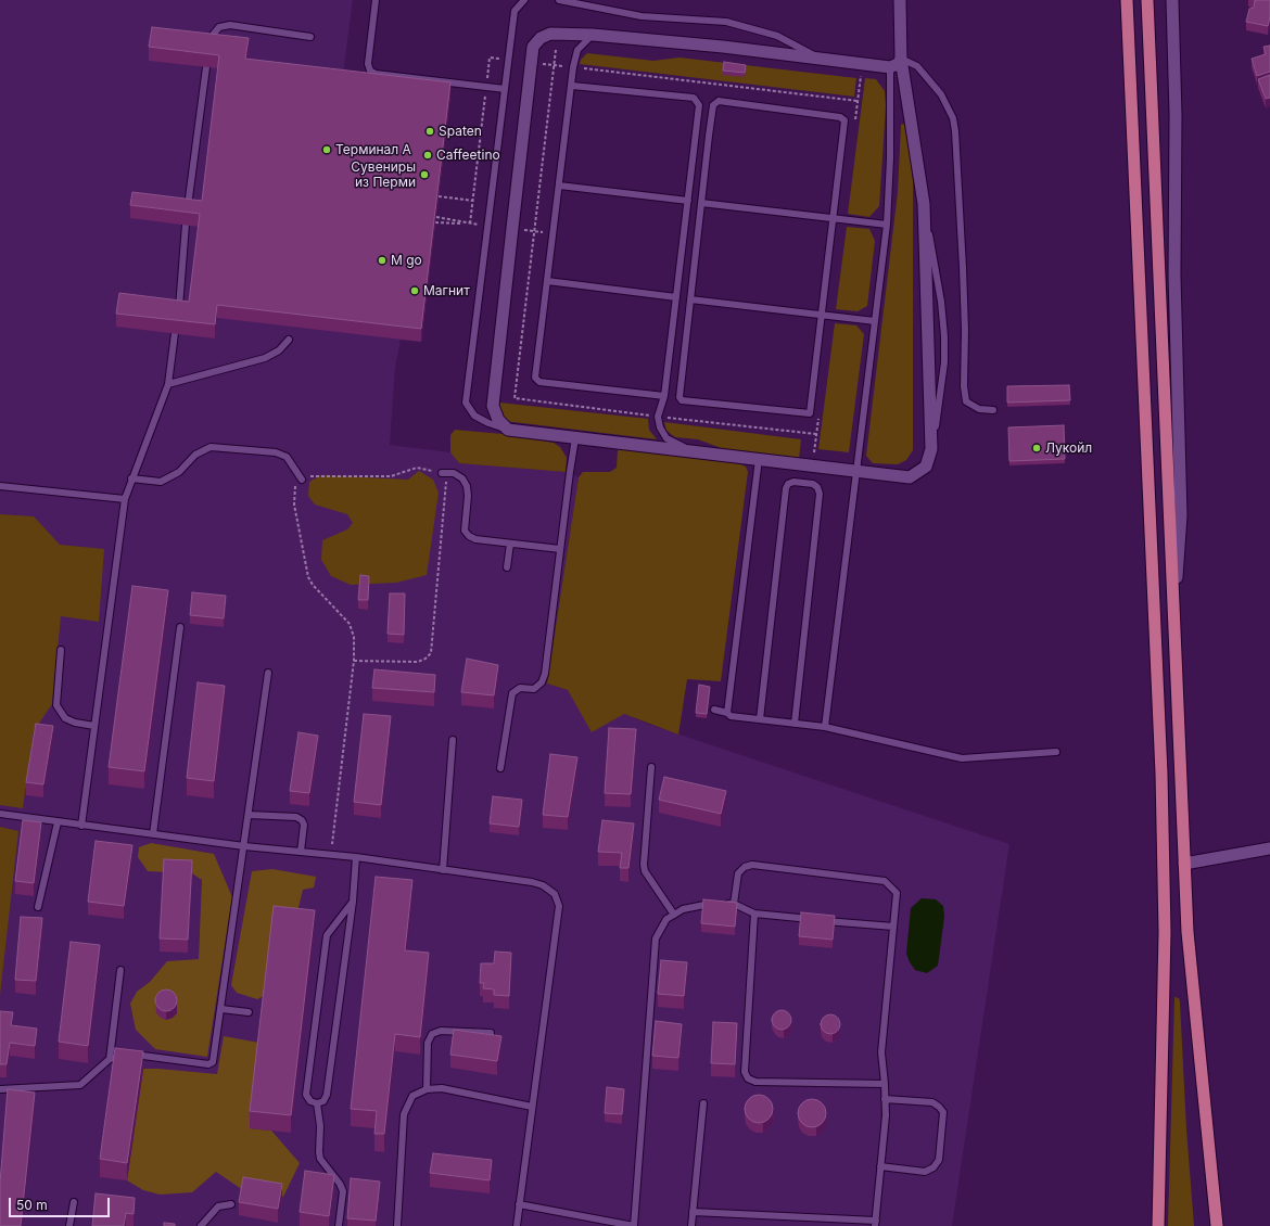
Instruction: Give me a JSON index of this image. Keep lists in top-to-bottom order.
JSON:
{
  "places": [
    "Spaten",
    "Терминал А",
    "Caffeetino",
    "Сувениры из Перми",
    "М go",
    "Магнит",
    "Лукойл"
  ],
  "scale_bar": "50 m"
}
